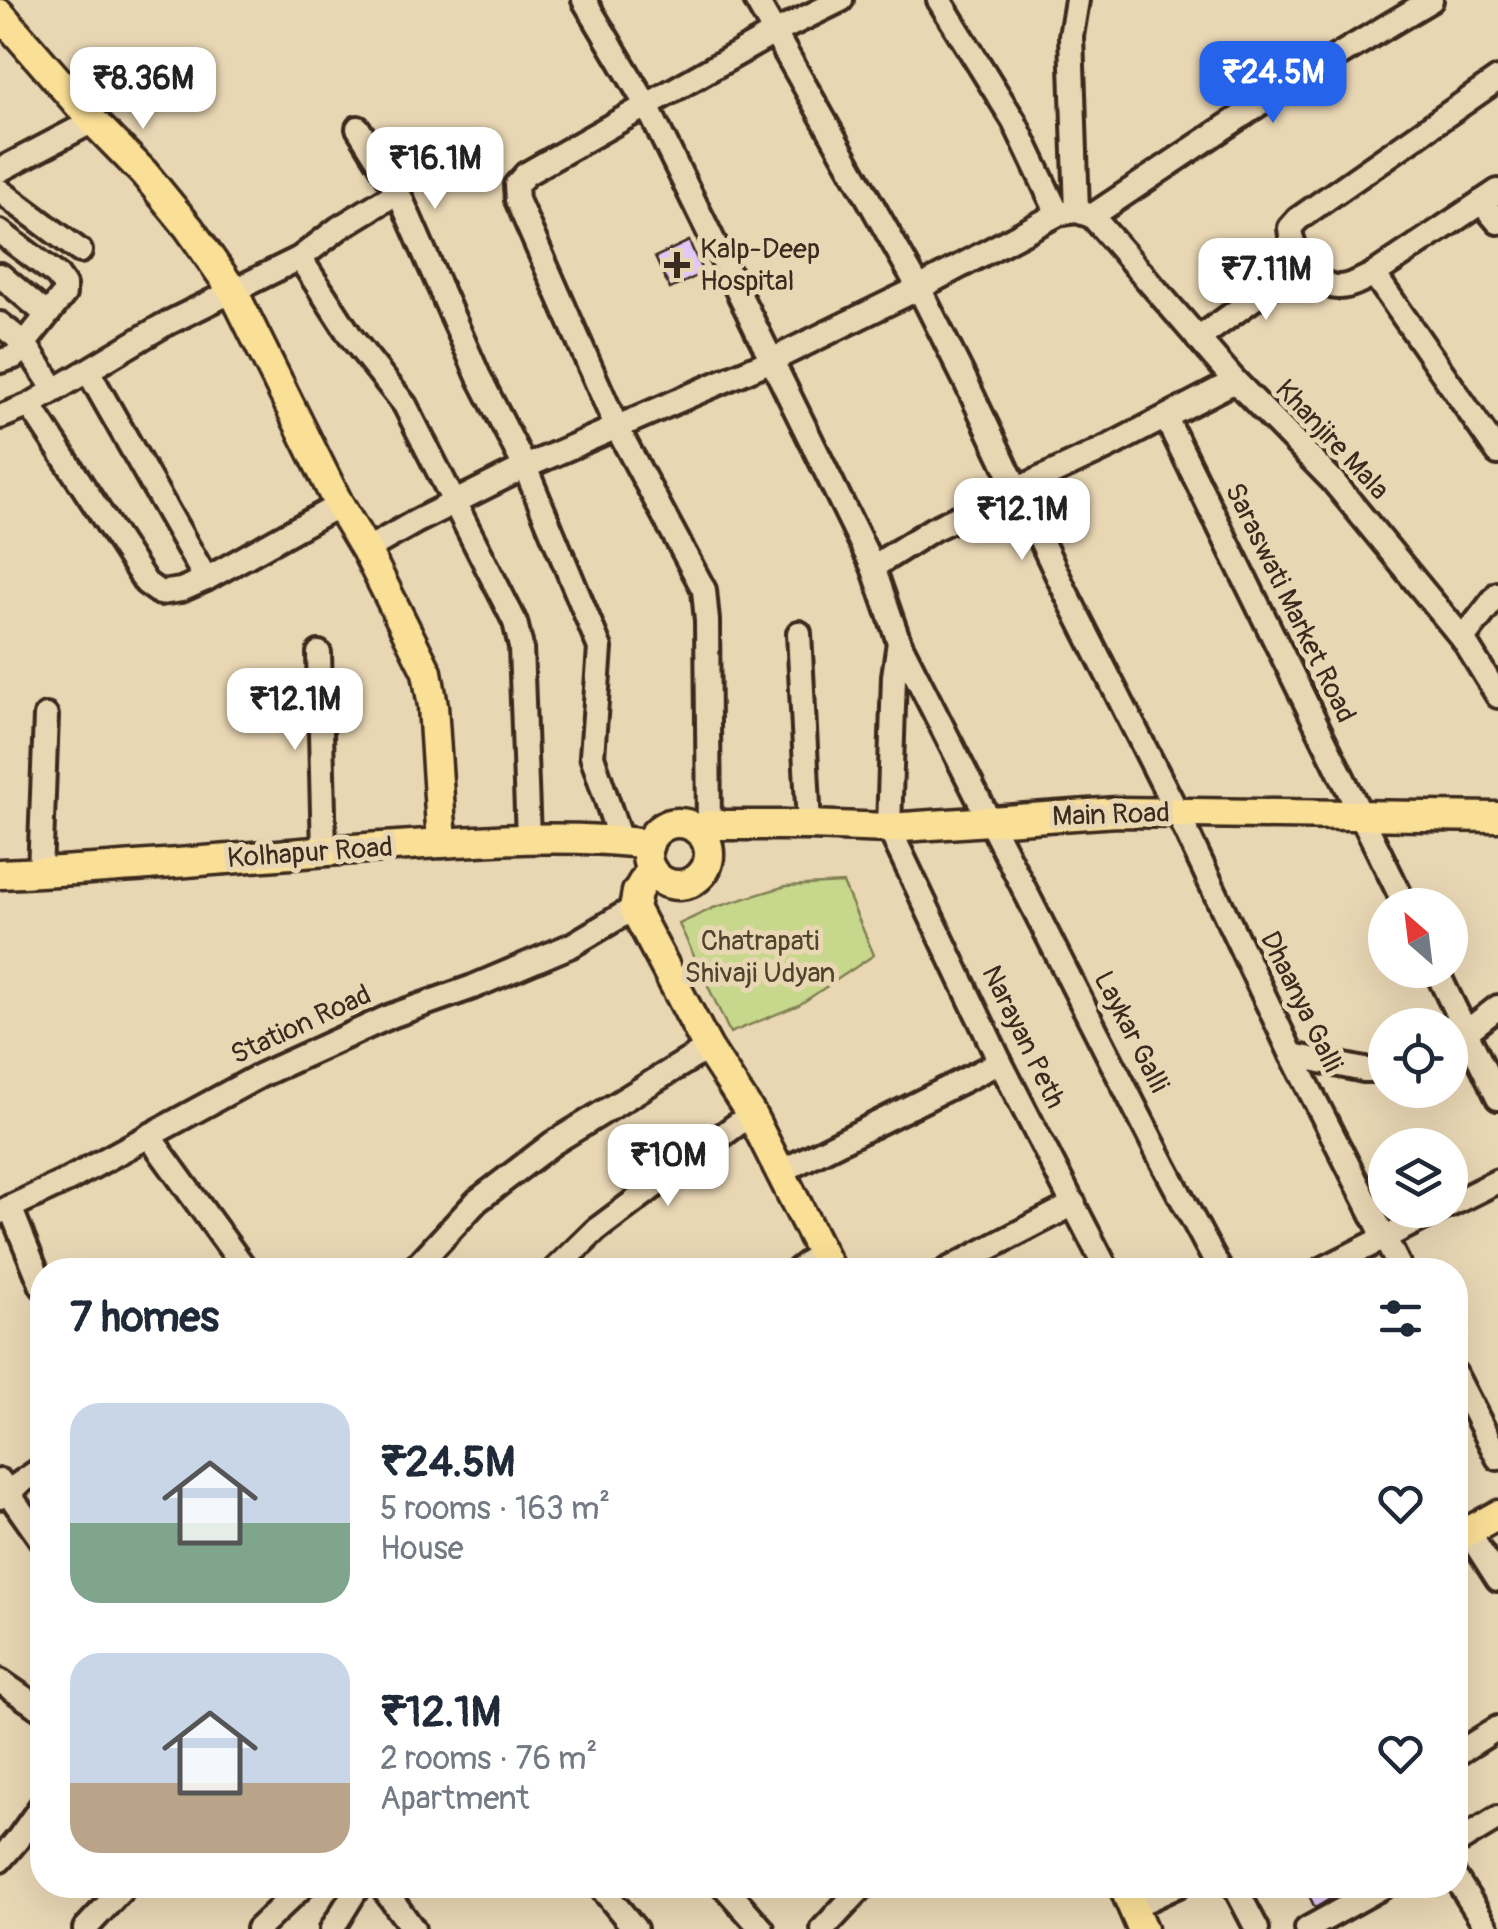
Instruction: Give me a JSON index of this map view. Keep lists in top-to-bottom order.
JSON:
{
  "streets": {
    "main road": ["Main Road", "Kolhapur Road"],
    "street": [
      "Khanjire Mala",
      "Saraswati Market Road",
      "Dhaanya Galli",
      "Station Road",
      "Laykar Galli",
      "Narayan Peth"
    ]
  },
  "crossings": [
    ["Saraswati Market Road", "Main Road"],
    ["Main Road", "Kolhapur Road"],
    ["Main Road", "Dhaanya Galli"],
    ["Main Road", "Laykar Galli"],
    ["Main Road", "Narayan Peth"]
  ],
  "parks": ["Chatrapati Shivaji Udyan"],
  "places": {
    "health": ["Kalp-Deep Hospital"]
  },
  "north": "top left",
  "page": {
    "price": [
      "₹24.5M",
      "₹8.36M",
      "₹16.1M",
      "₹7.11M",
      "₹12.1M",
      "₹12.1M",
      "₹10M"
    ],
    "heading": "7 homes",
    "list": [
      {
        "name": "₹24.5M",
        "note": "5 rooms · 163 m² · House"
      },
      {
        "name": "₹12.1M",
        "note": "2 rooms · 76 m² · Apartment"
      }
    ]
  }
}
